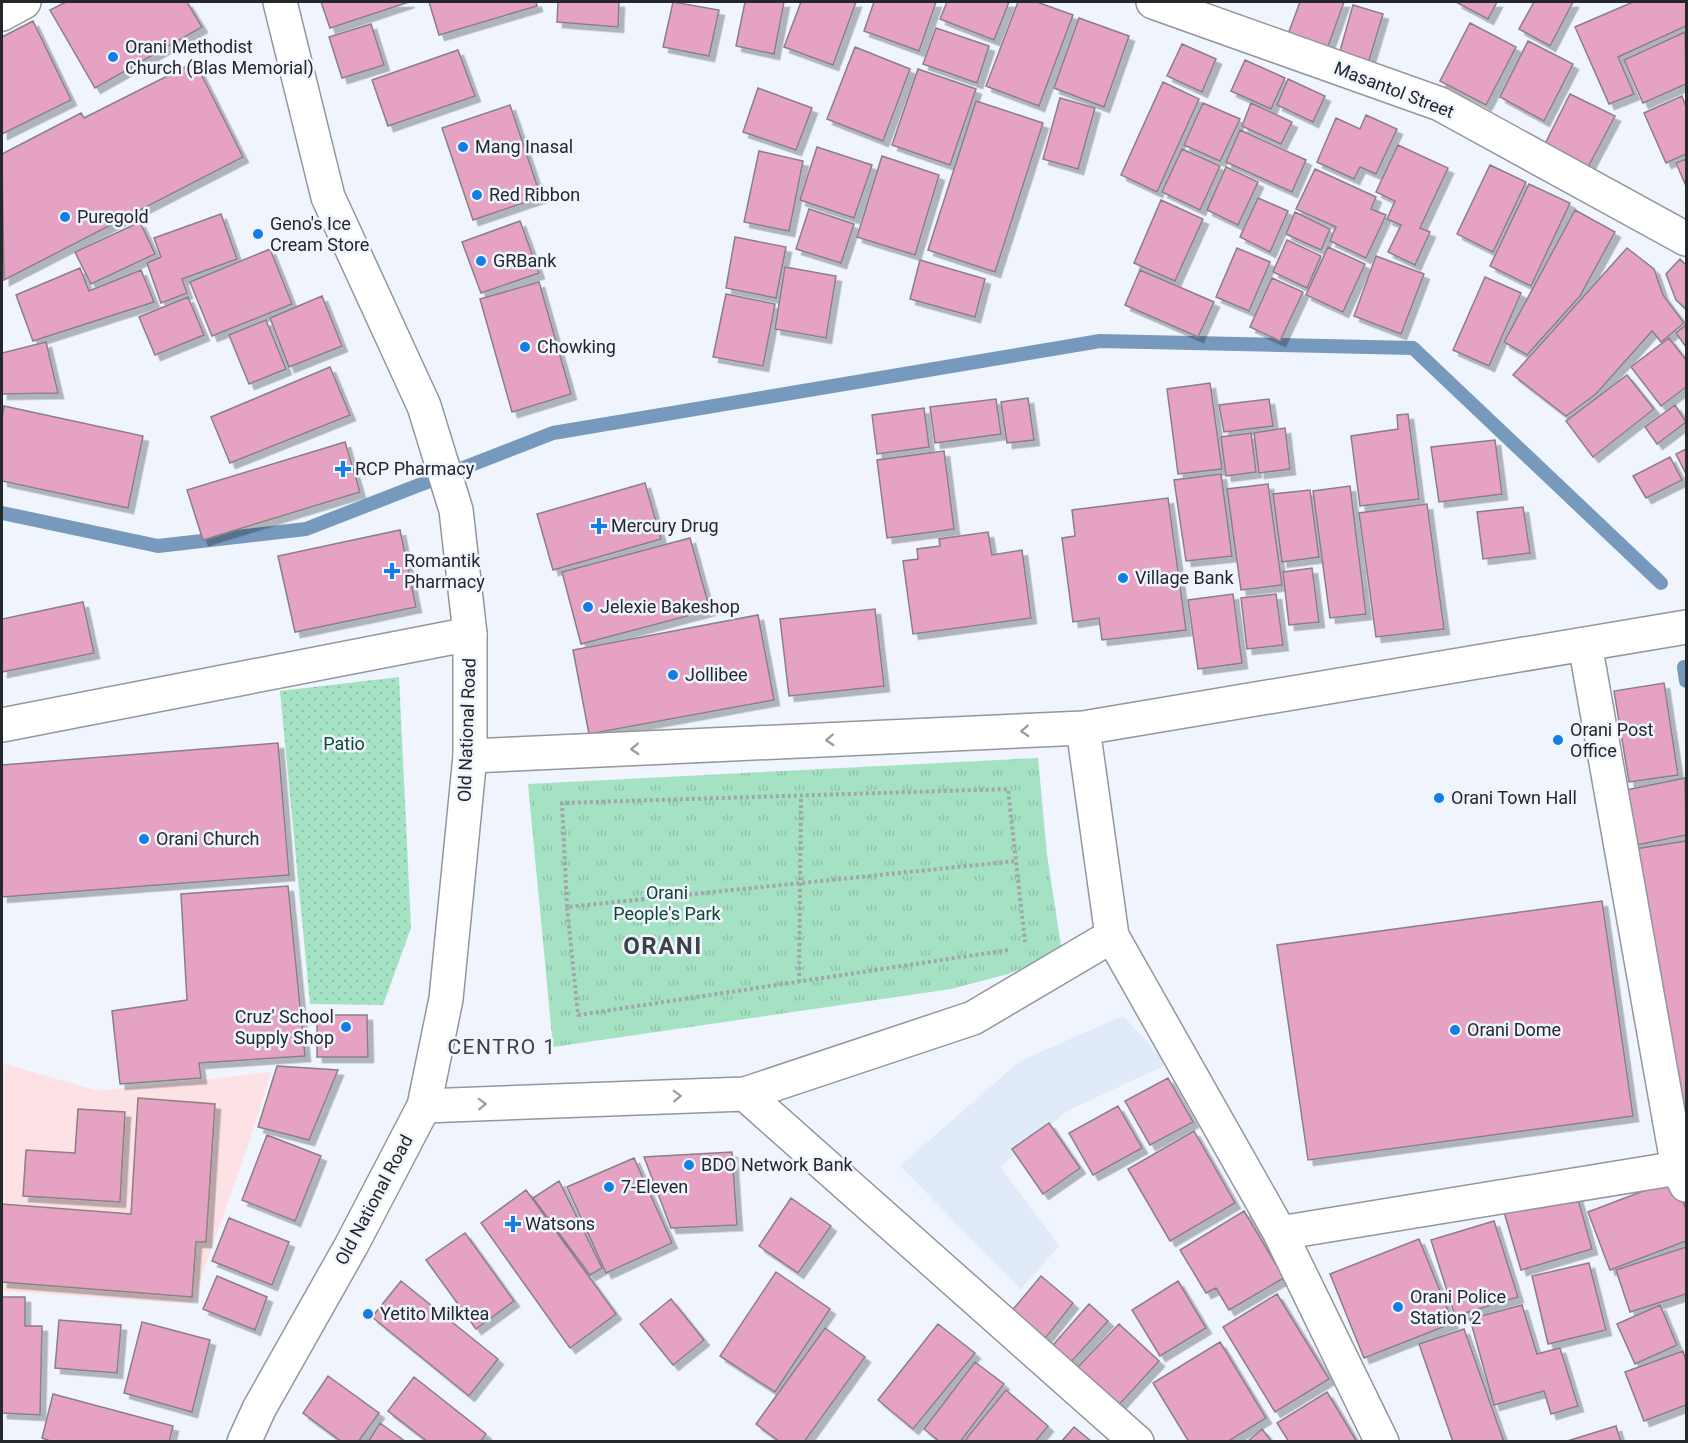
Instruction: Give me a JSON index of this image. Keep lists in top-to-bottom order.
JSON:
{
  "streets": {
    "street": ["Masantol Street", "Old National Road"]
  },
  "districts": ["ORANI", "CENTRO 1"],
  "parks": ["Patio", "Orani People's Park"],
  "places": {
    "other": [
      "Orani Methodist Church (Blas Memorial)",
      "Mang Inasal",
      "Red Ribbon",
      "Puregold",
      "Geno's Ice Cream Store",
      "GRBank",
      "Chowking",
      "Village Bank",
      "Jelexie Bakeshop",
      "Jollibee",
      "Orani Post Office",
      "Orani Town Hall",
      "Orani Church",
      "Cruz' School Supply Shop",
      "Orani Dome",
      "BDO Network Bank",
      "7-Eleven",
      "Orani Police Station 2",
      "Yetito Milktea"
    ],
    "health": [
      "RCP Pharmacy",
      "Mercury Drug",
      "Romantik Pharmacy",
      "Watsons"
    ]
  }
}
